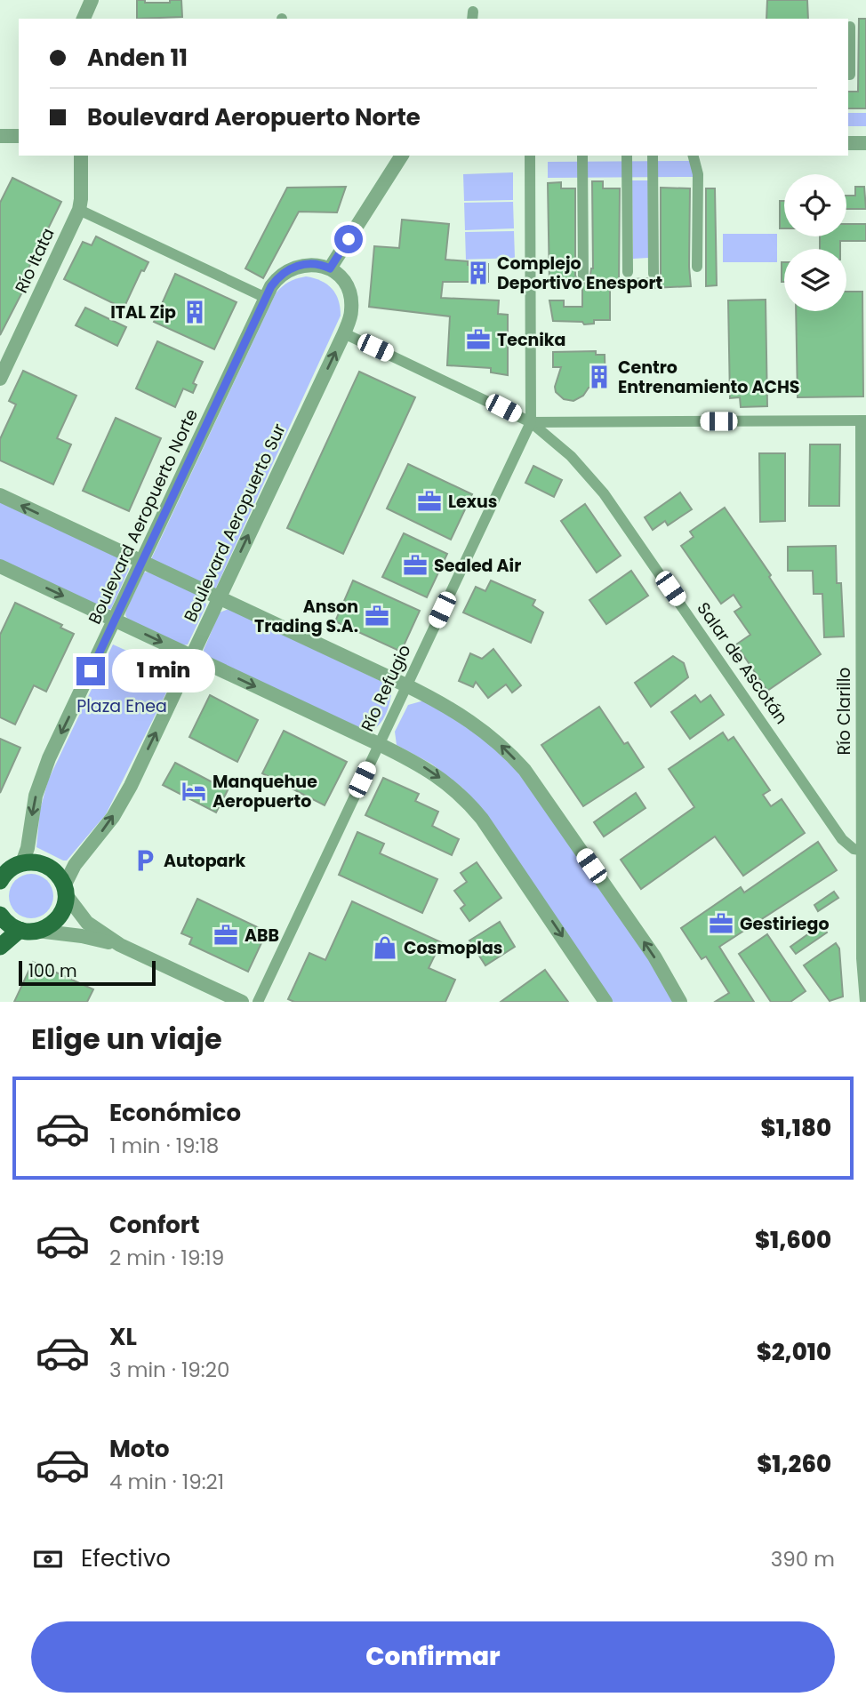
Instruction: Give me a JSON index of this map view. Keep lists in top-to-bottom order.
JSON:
{
  "streets": {
    "street": [
      "Río Itata",
      "Boulevard Aeropuerto Norte",
      "Boulevard Aeropuerto Sur",
      "Salar de Ascotán",
      "Río Refugio",
      "Río Clarillo"
    ]
  },
  "crossings": [
    ["Boulevard Aeropuerto Norte", "Boulevard Aeropuerto Sur"],
    ["Boulevard Aeropuerto Sur", "Salar de Ascotán"],
    ["Salar de Ascotán", "Río Refugio"],
    ["Salar de Ascotán", "Río Clarillo"]
  ],
  "one_way": ["Boulevard Aeropuerto Norte", "Boulevard Aeropuerto Sur"],
  "parks": ["Plaza Enea"],
  "places": {
    "building": ["Complejo Deportivo Enesport", "ITAL Zip", "Centro Entrenamiento ACHS"],
    "office": [
      "Tecnika",
      "Lexus",
      "Sealed Air",
      "Anson Trading S.A.",
      "Gestiriego",
      "ABB"
    ],
    "hotel": ["Manquehue Aeropuerto"],
    "parking": ["Autopark"],
    "shop": ["Cosmoplas"]
  },
  "scale_bar": "100 m",
  "page": {
    "banner": ["Anden 11", "Boulevard Aeropuerto Norte"],
    "bubble": "1 min",
    "scale": "100 m",
    "heading": "Elige un viaje",
    "list": [
      {
        "name": "Económico",
        "note": "1 min · 19:18",
        "value": "$1,180"
      },
      {
        "name": "Confort",
        "note": "2 min · 19:19",
        "value": "$1,600"
      },
      {
        "name": "XL",
        "note": "3 min · 19:20",
        "value": "$2,010"
      },
      {
        "name": "Moto",
        "note": "4 min · 19:21",
        "value": "$1,260"
      }
    ],
    "pay": ["Efectivo", "390 m"],
    "buttons": "Confirmar"
  }
}
